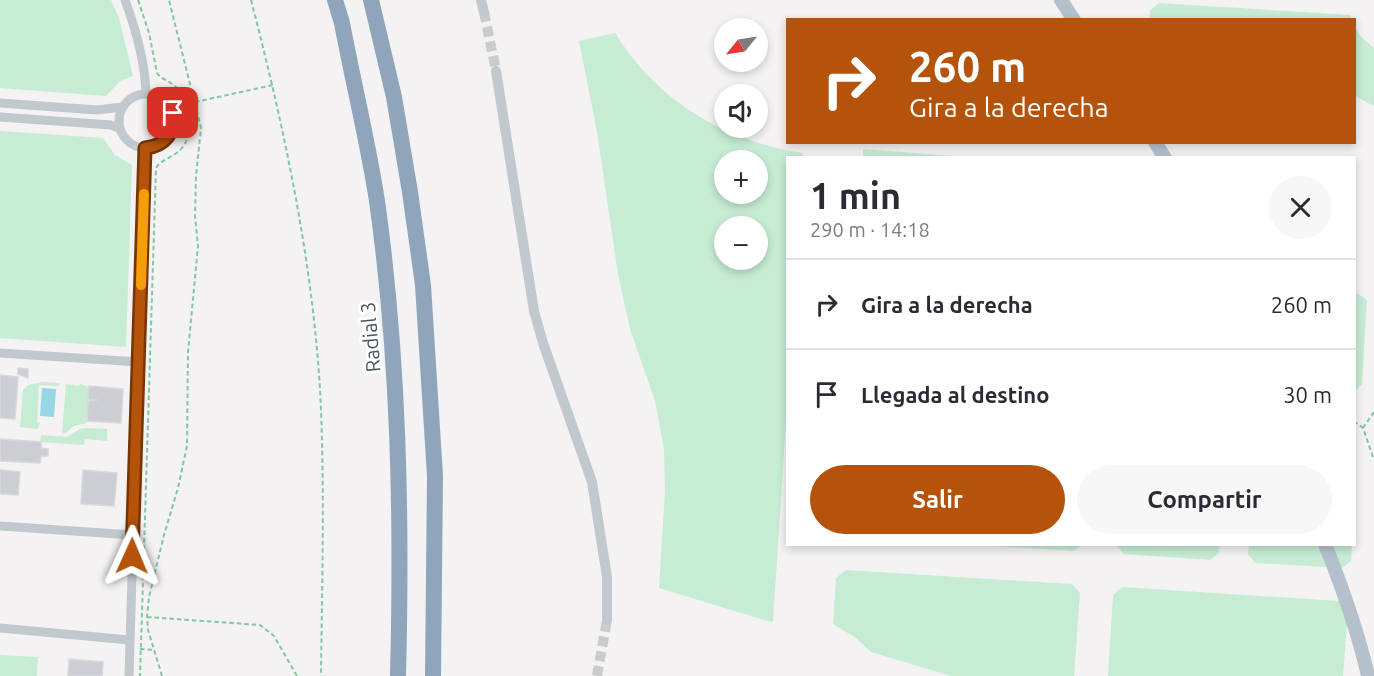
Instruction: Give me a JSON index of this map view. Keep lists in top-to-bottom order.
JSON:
{
  "streets": {
    "highway": ["Radial 3"]
  },
  "north": "bottom left",
  "page": {
    "map_buttons": ["+", "−"],
    "turn": ["260 m", "Gira a la derecha"],
    "heading": ["1 min", "290 m · 14:18"],
    "list": [
      {
        "name": "Gira a la derecha",
        "value": "260 m"
      },
      {
        "name": "Llegada al destino",
        "value": "30 m"
      }
    ],
    "buttons": ["Salir", "Compartir"]
  }
}
